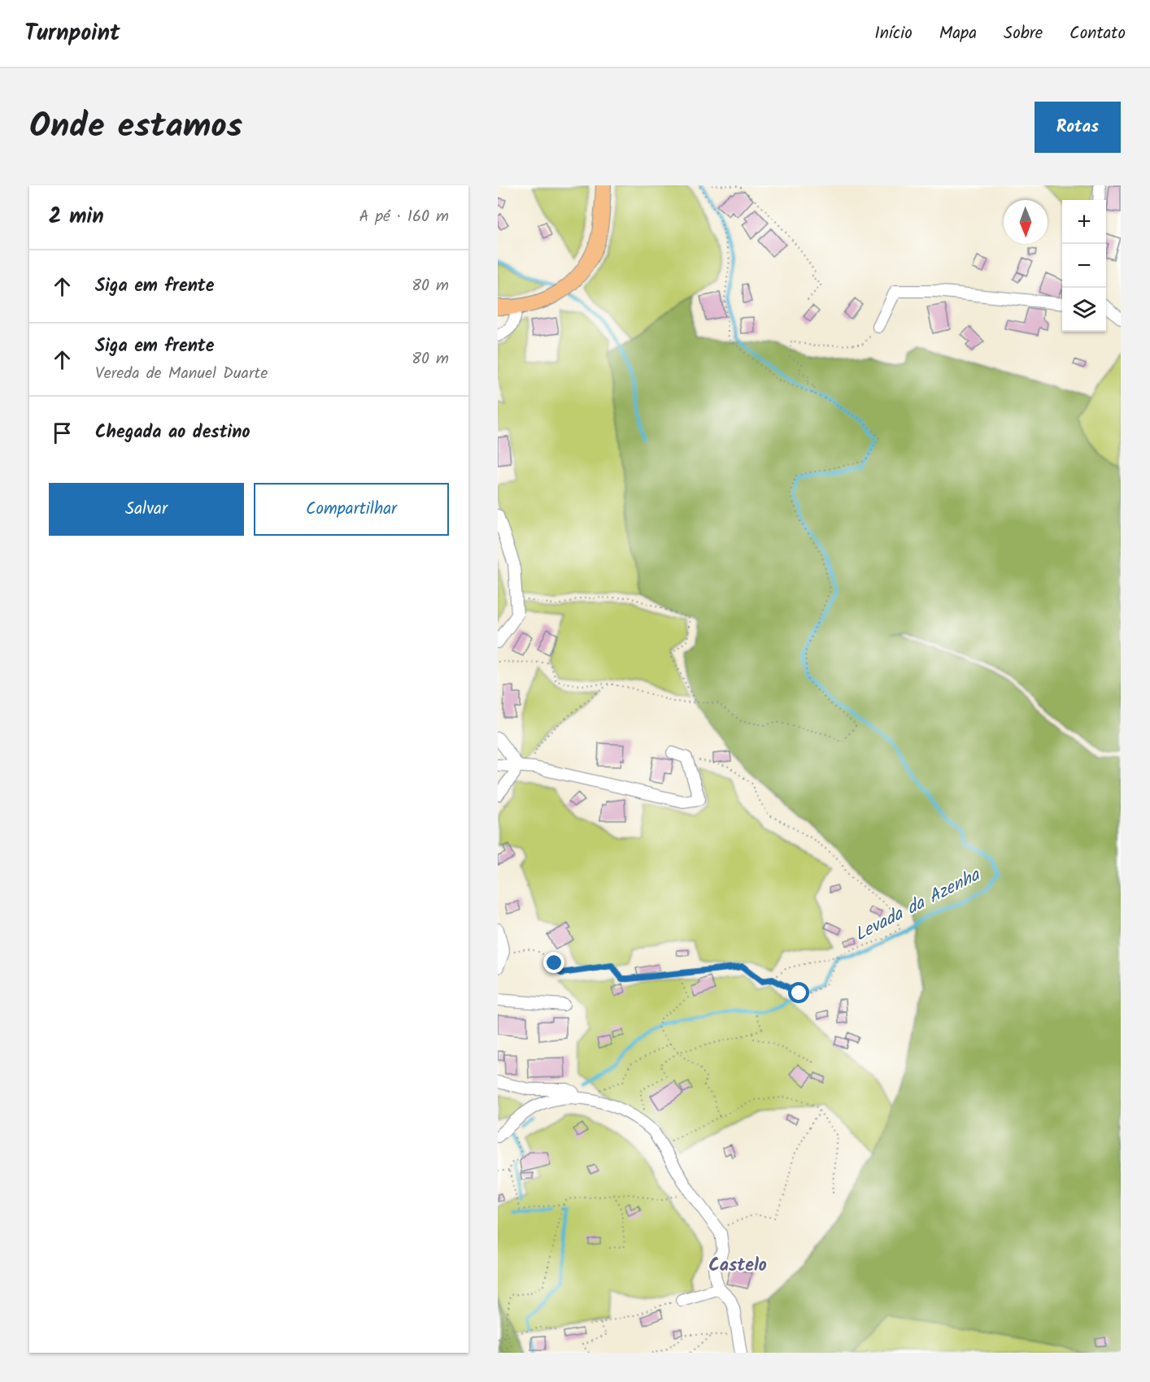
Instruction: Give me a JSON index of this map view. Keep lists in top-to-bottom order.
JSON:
{
  "districts": ["Castelo"],
  "water": ["Levada da Azenha"],
  "north": "bottom",
  "page": {
    "header": "Turnpoint",
    "nav": [
      "Início",
      "Mapa",
      "Sobre",
      "Contato"
    ],
    "title": "Onde estamos",
    "buttons": [
      "Rotas",
      ["Salvar", "Compartilhar"]
    ],
    "heading": ["2 min", "A pé · 160 m"],
    "map_buttons": ["+", "−"],
    "list": [
      ["Siga em frente", "80 m"],
      ["Siga em frente", "Vereda de Manuel Duarte", "80 m"],
      "Chegada ao destino"
    ]
  }
}
